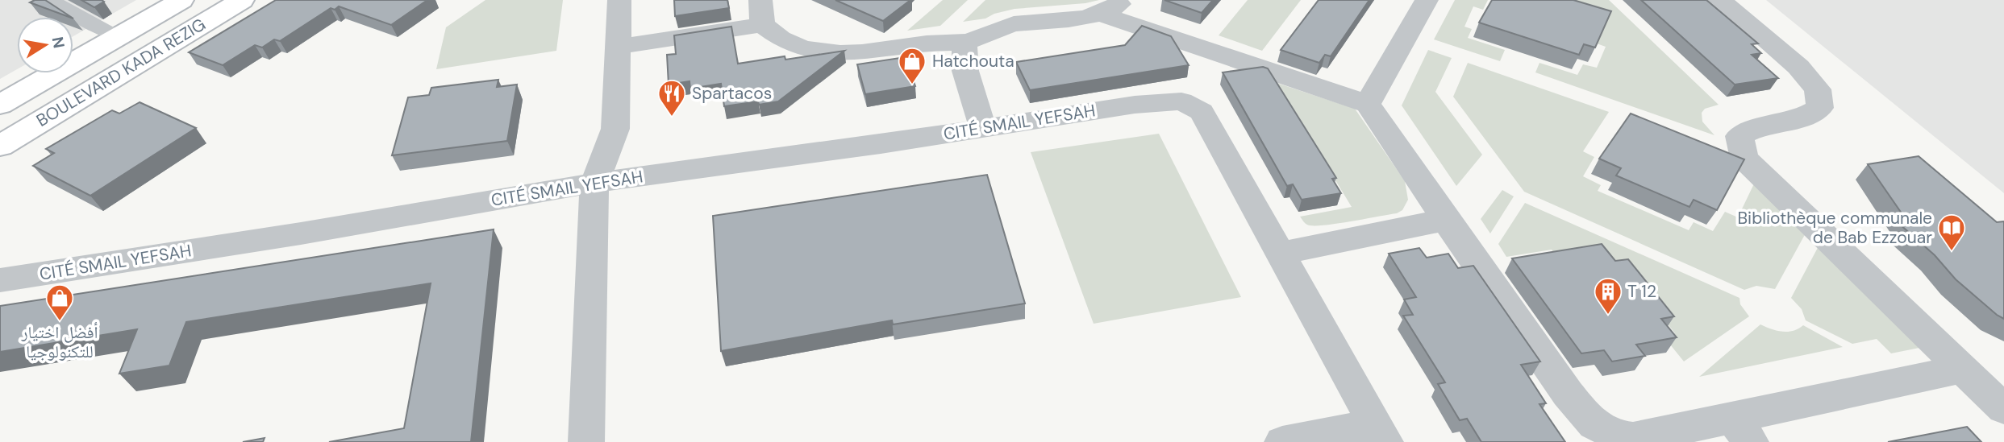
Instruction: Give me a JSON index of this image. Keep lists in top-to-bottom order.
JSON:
{
  "streets": {
    "main road": ["BOULEVARD KADA REZIG"],
    "street": ["CITÉ SMAIL YEFSAH"]
  },
  "places": {
    "shop": ["Hatchouta", "أفضل اختيار للتكنولوجيا"],
    "restaurant": ["Spartacos"],
    "library": ["Bibliothèque communale de Bab Ezzouar"],
    "building": ["T 12"]
  },
  "north": "right"
}
